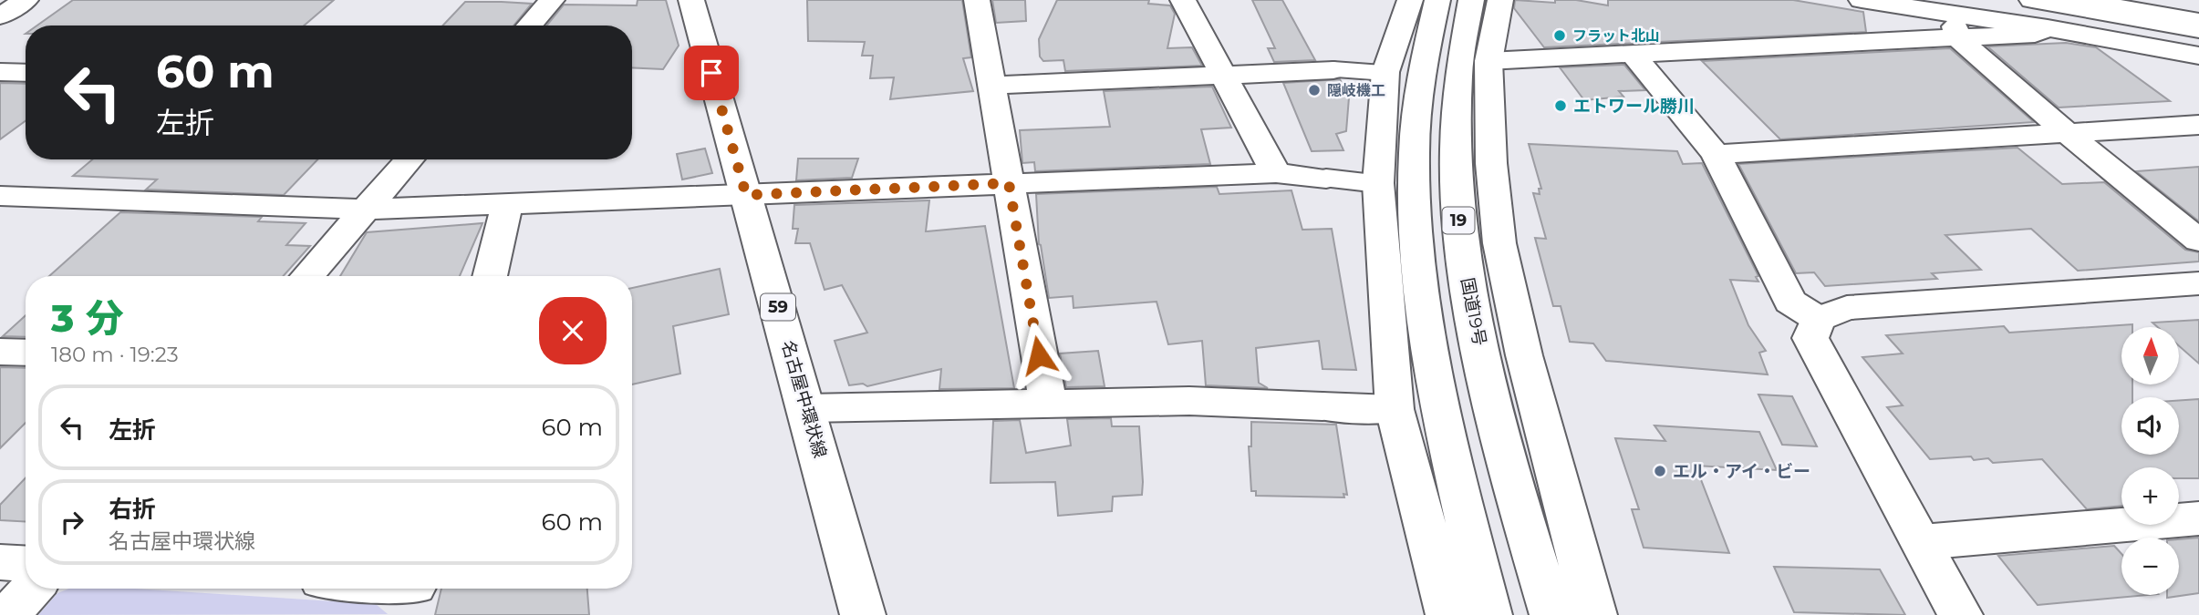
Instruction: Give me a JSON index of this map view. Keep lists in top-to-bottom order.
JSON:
{
  "streets": {
    "main road": [
      "19",
      "59",
      "国道19号",
      "名古屋中環状線"
    ]
  },
  "places": [
    "フラット北山",
    "隠岐機工",
    "エトワール勝川",
    "エル・アイ・ビー"
  ],
  "north": "top",
  "page": {
    "turn": ["60 m", "左折"],
    "heading": ["3 分", "180 m · 19:23"],
    "map_buttons": ["+", "−"],
    "list": [
      {
        "name": "左折",
        "value": "60 m"
      },
      {
        "name": "右折",
        "note": "名古屋中環状線",
        "value": "60 m"
      }
    ]
  }
}
